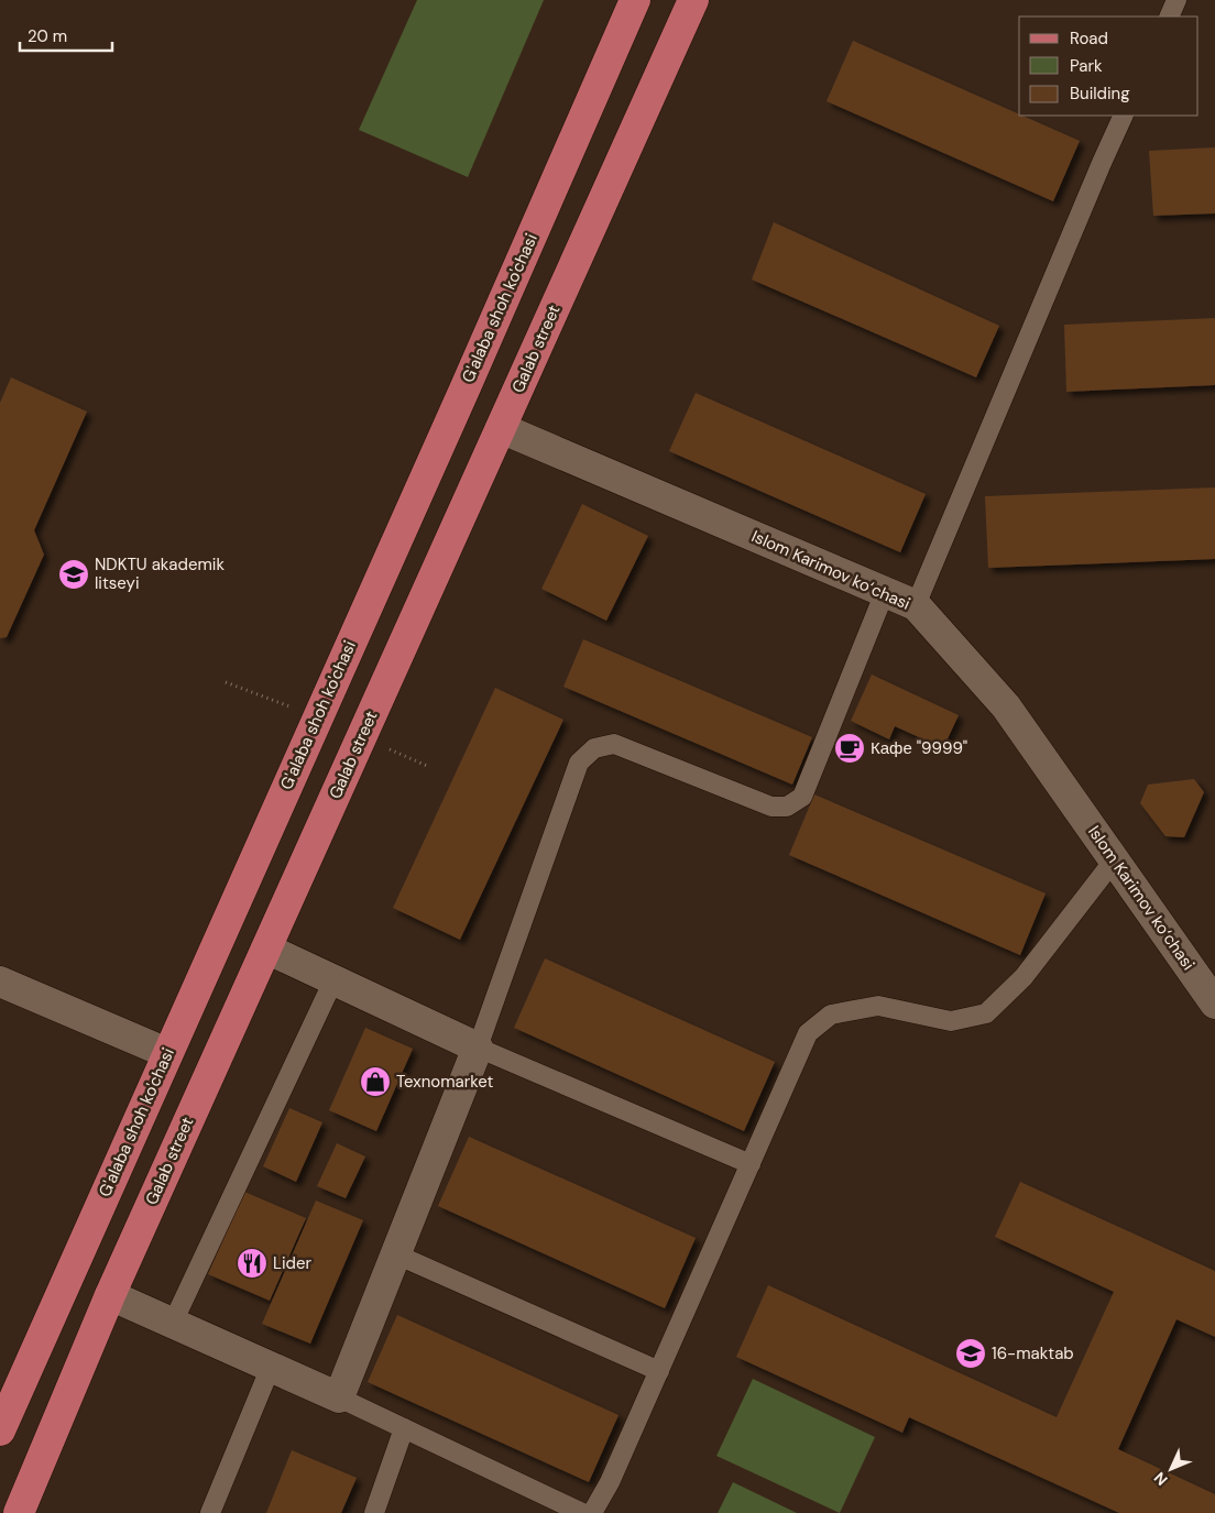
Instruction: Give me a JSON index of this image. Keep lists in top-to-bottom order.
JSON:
{
  "streets": {
    "main road": ["G'alaba shoh ko'chasi", "Galab street"],
    "street": ["Islom Karimov ko‘chasi"]
  },
  "crossings": [
    ["Galab street", "Islom Karimov ko‘chasi"]
  ],
  "places": {
    "school or university": ["NDKTU akademik litseyi", "16-maktab"],
    "cafe": ["Кафе \"9999\""],
    "shop": ["Texnomarket"],
    "restaurant": ["Lider"]
  },
  "legend": ["Road", "Park", "Building"],
  "scale_bar": "20 m",
  "north": "bottom left"
}
